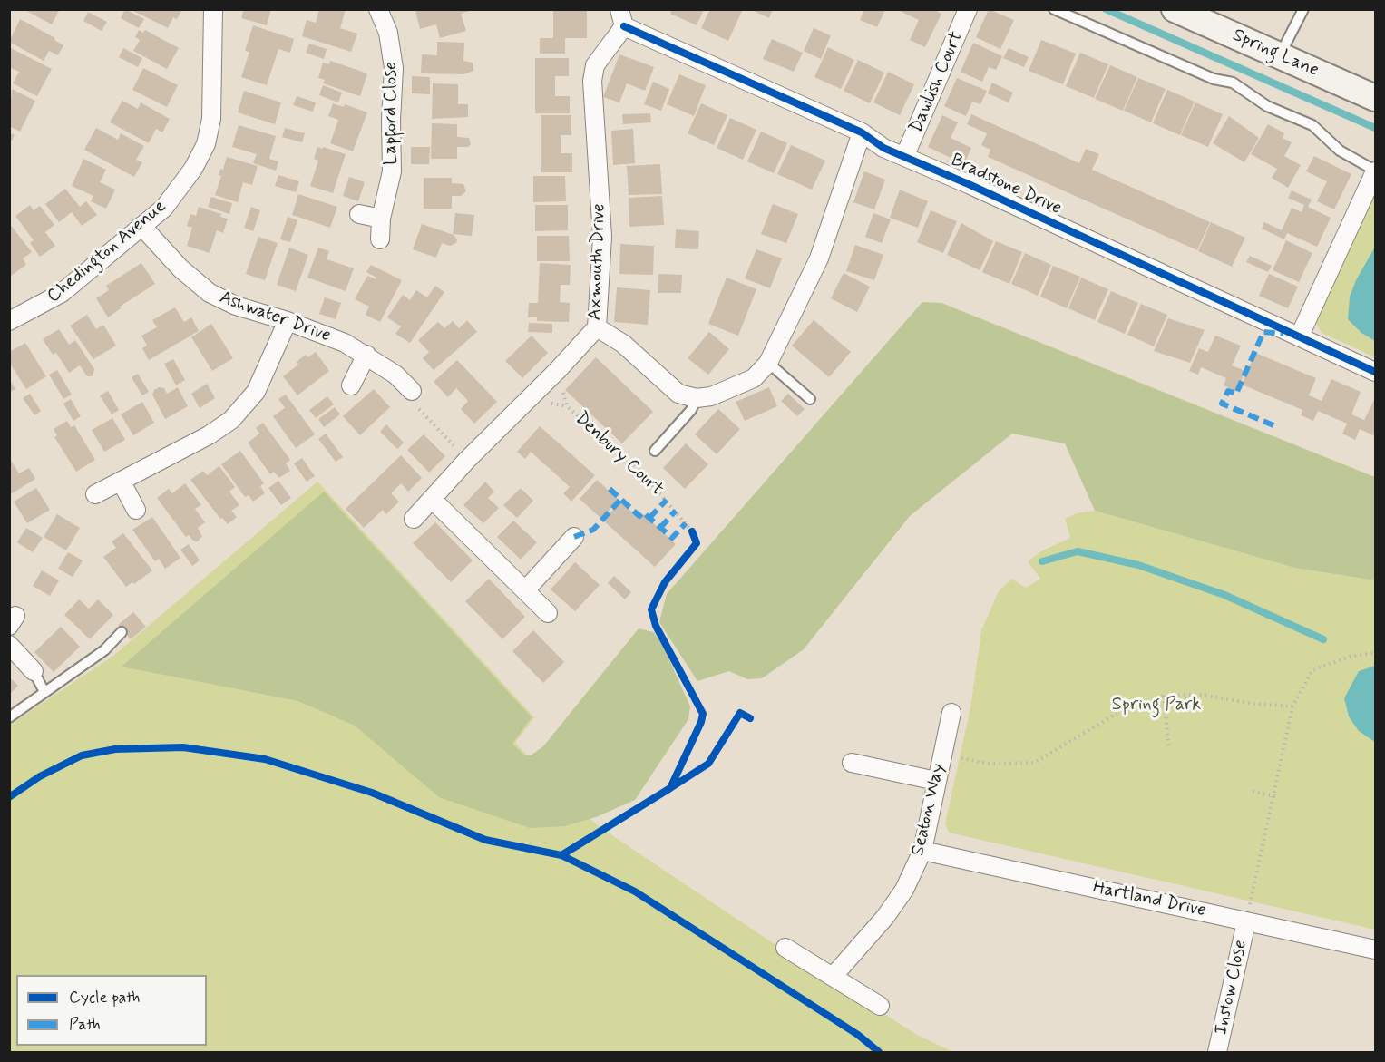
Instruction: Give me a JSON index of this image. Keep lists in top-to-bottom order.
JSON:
{
  "streets": {
    "street": [
      "Spring Lane",
      "Dawlish Court",
      "Lapford Close",
      "Bradstone Drive",
      "Chedington Avenue",
      "Axmouth Drive",
      "Ashwater Drive",
      "Seaton Way",
      "Hartland Drive",
      "Instow Close"
    ],
    "path": ["Denbury Court"]
  },
  "crossings": [
    ["Dawlish Court", "Bradstone Drive"],
    ["Bradstone Drive", "Axmouth Drive"],
    ["Chedington Avenue", "Ashwater Drive"],
    ["Axmouth Drive", "Denbury Court"],
    ["Seaton Way", "Hartland Drive"],
    ["Hartland Drive", "Instow Close"]
  ],
  "parks": ["Spring Park"],
  "legend": ["Cycle path", "Path"]
}
